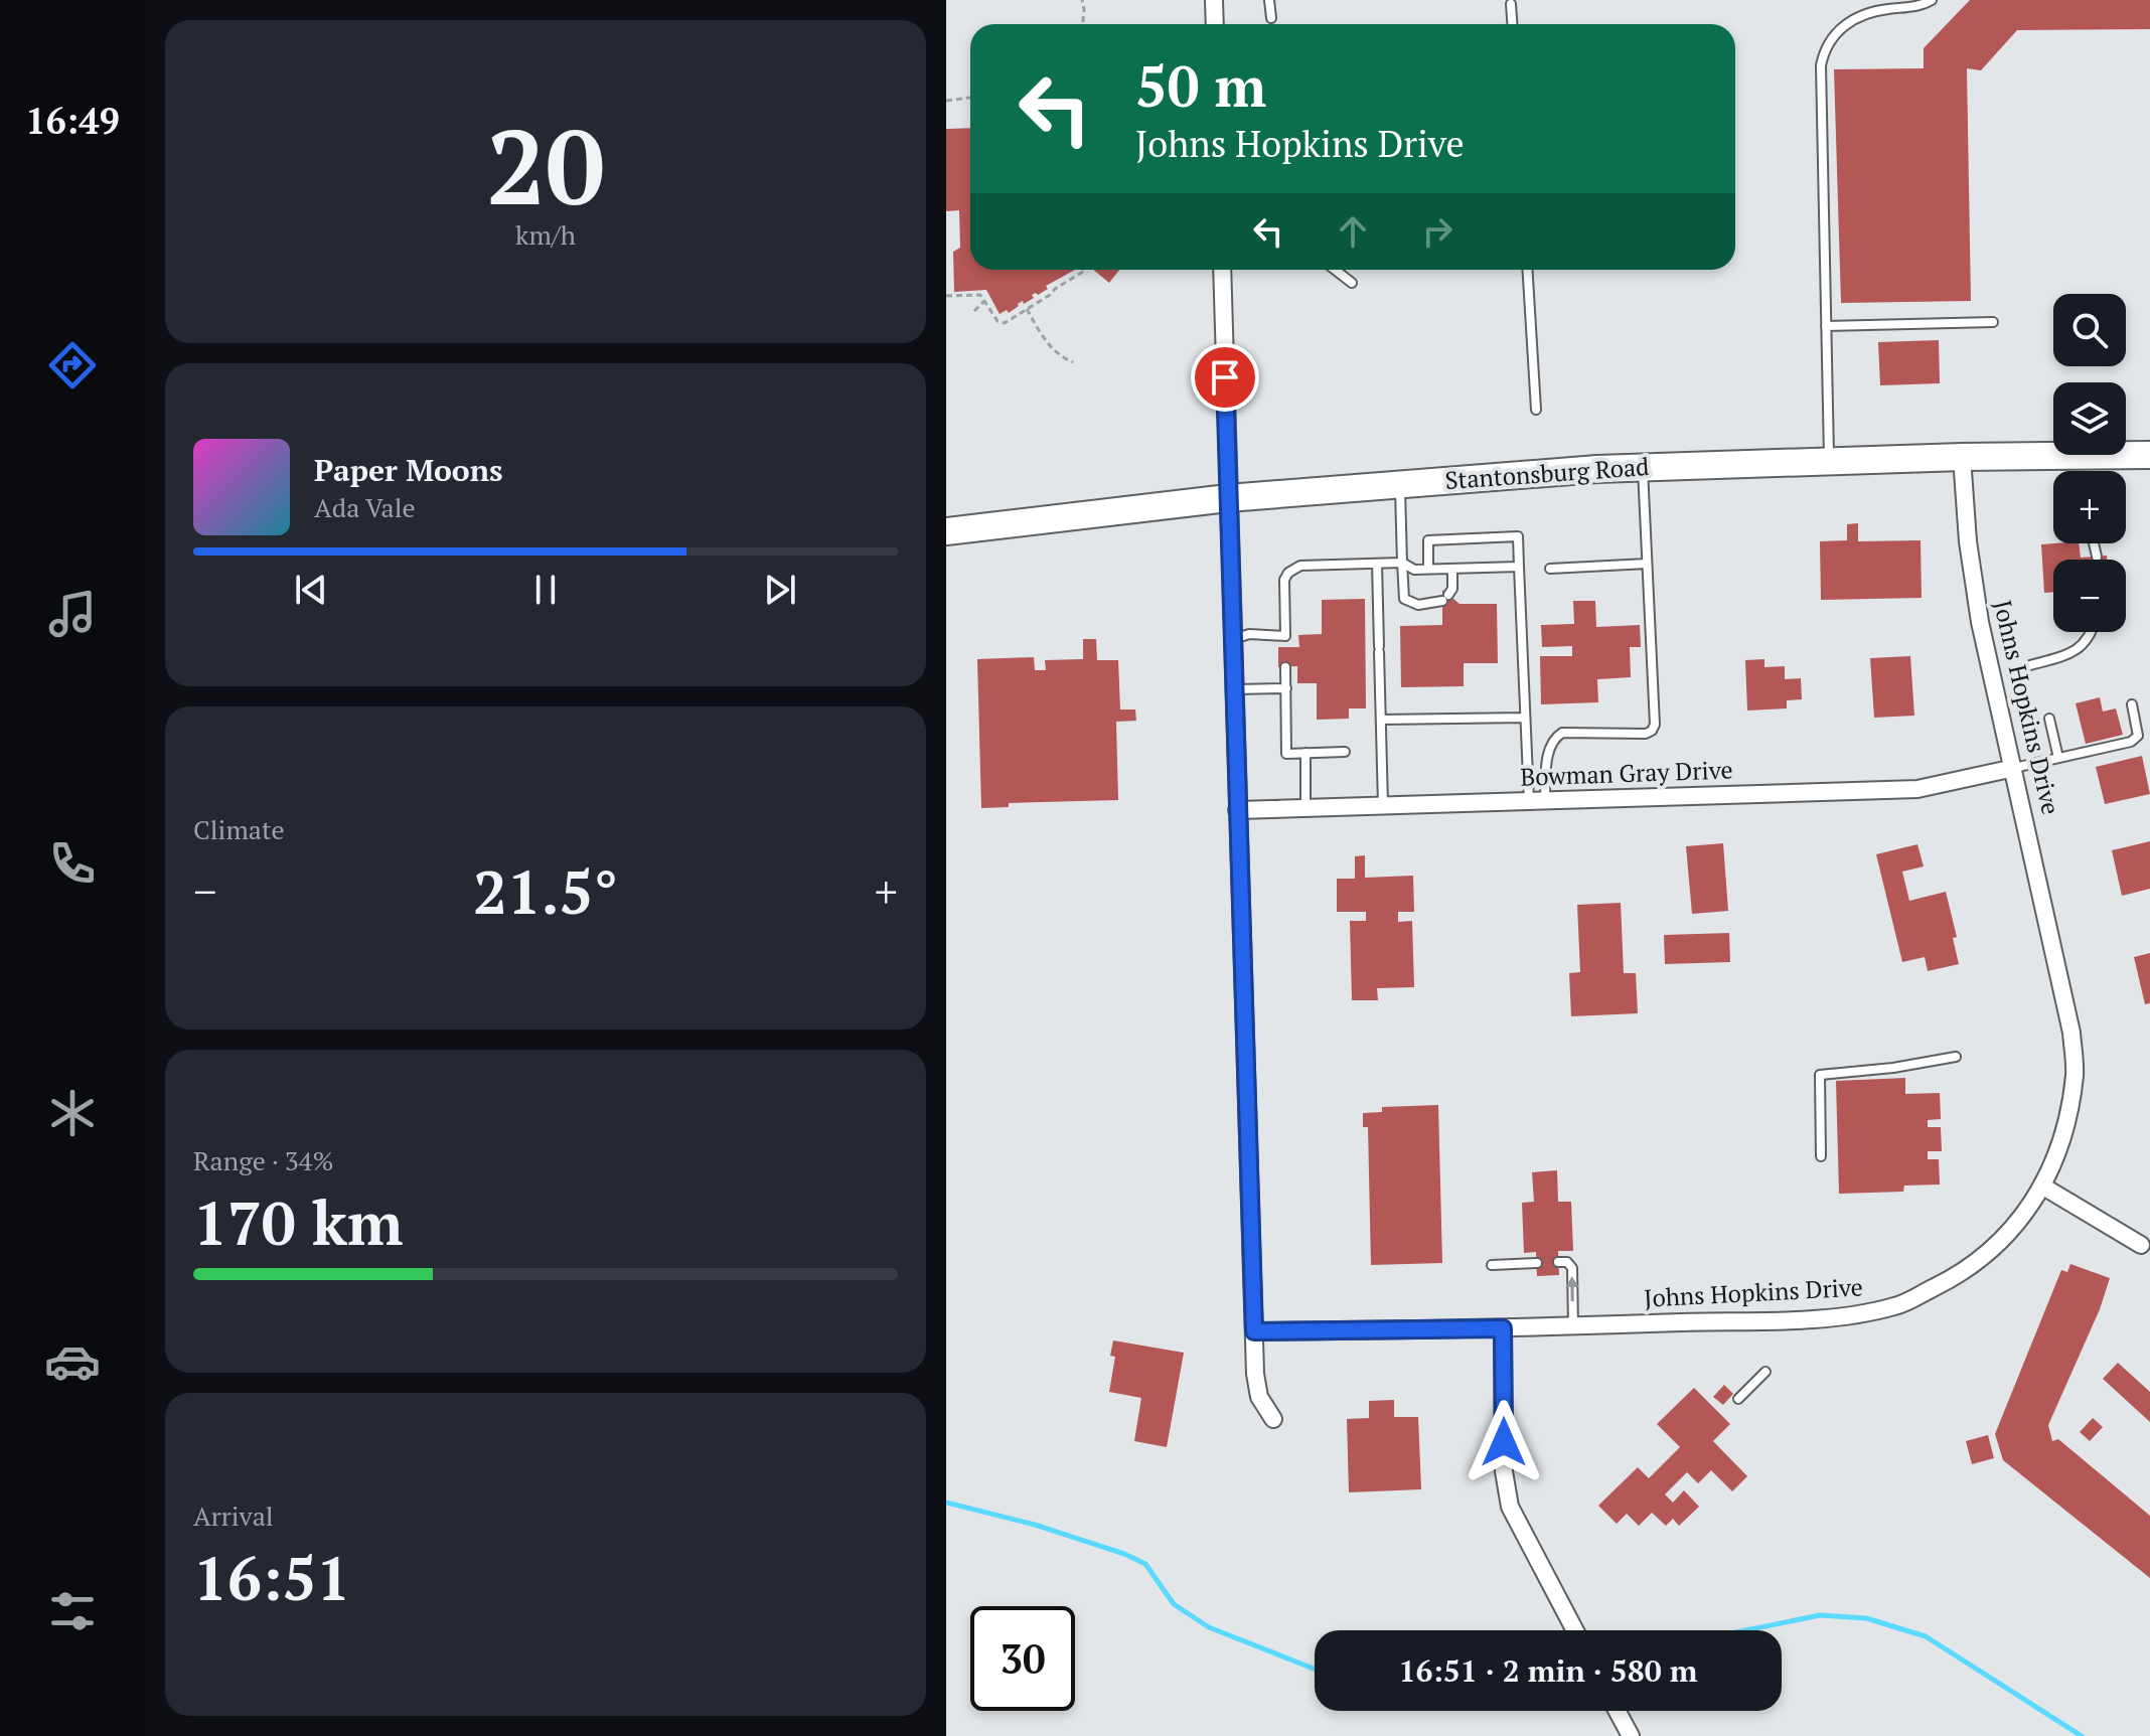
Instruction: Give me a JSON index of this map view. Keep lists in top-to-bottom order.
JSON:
{
  "streets": {
    "main road": ["Stantonsburg Road"],
    "street": ["Johns Hopkins Drive", "Bowman Gray Drive"]
  },
  "crossings": [
    ["Stantonsburg Road", "Johns Hopkins Drive"],
    ["Johns Hopkins Drive", "Bowman Gray Drive"]
  ],
  "page": {
    "tabs": "16:49",
    "tile": [
      ["20", "km/h"],
      "Climate",
      ["Range · 34%", "170 km"],
      ["Arrival", "16:51"]
    ],
    "turn": ["50 m", "Johns Hopkins Drive"],
    "map_buttons": ["+", "−"],
    "song": ["Paper Moons", "Ada Vale"],
    "heat": ["−", "21.5°", "+"],
    "limit": "30",
    "trip": "16:51 · 2 min · 580 m"
  }
}
